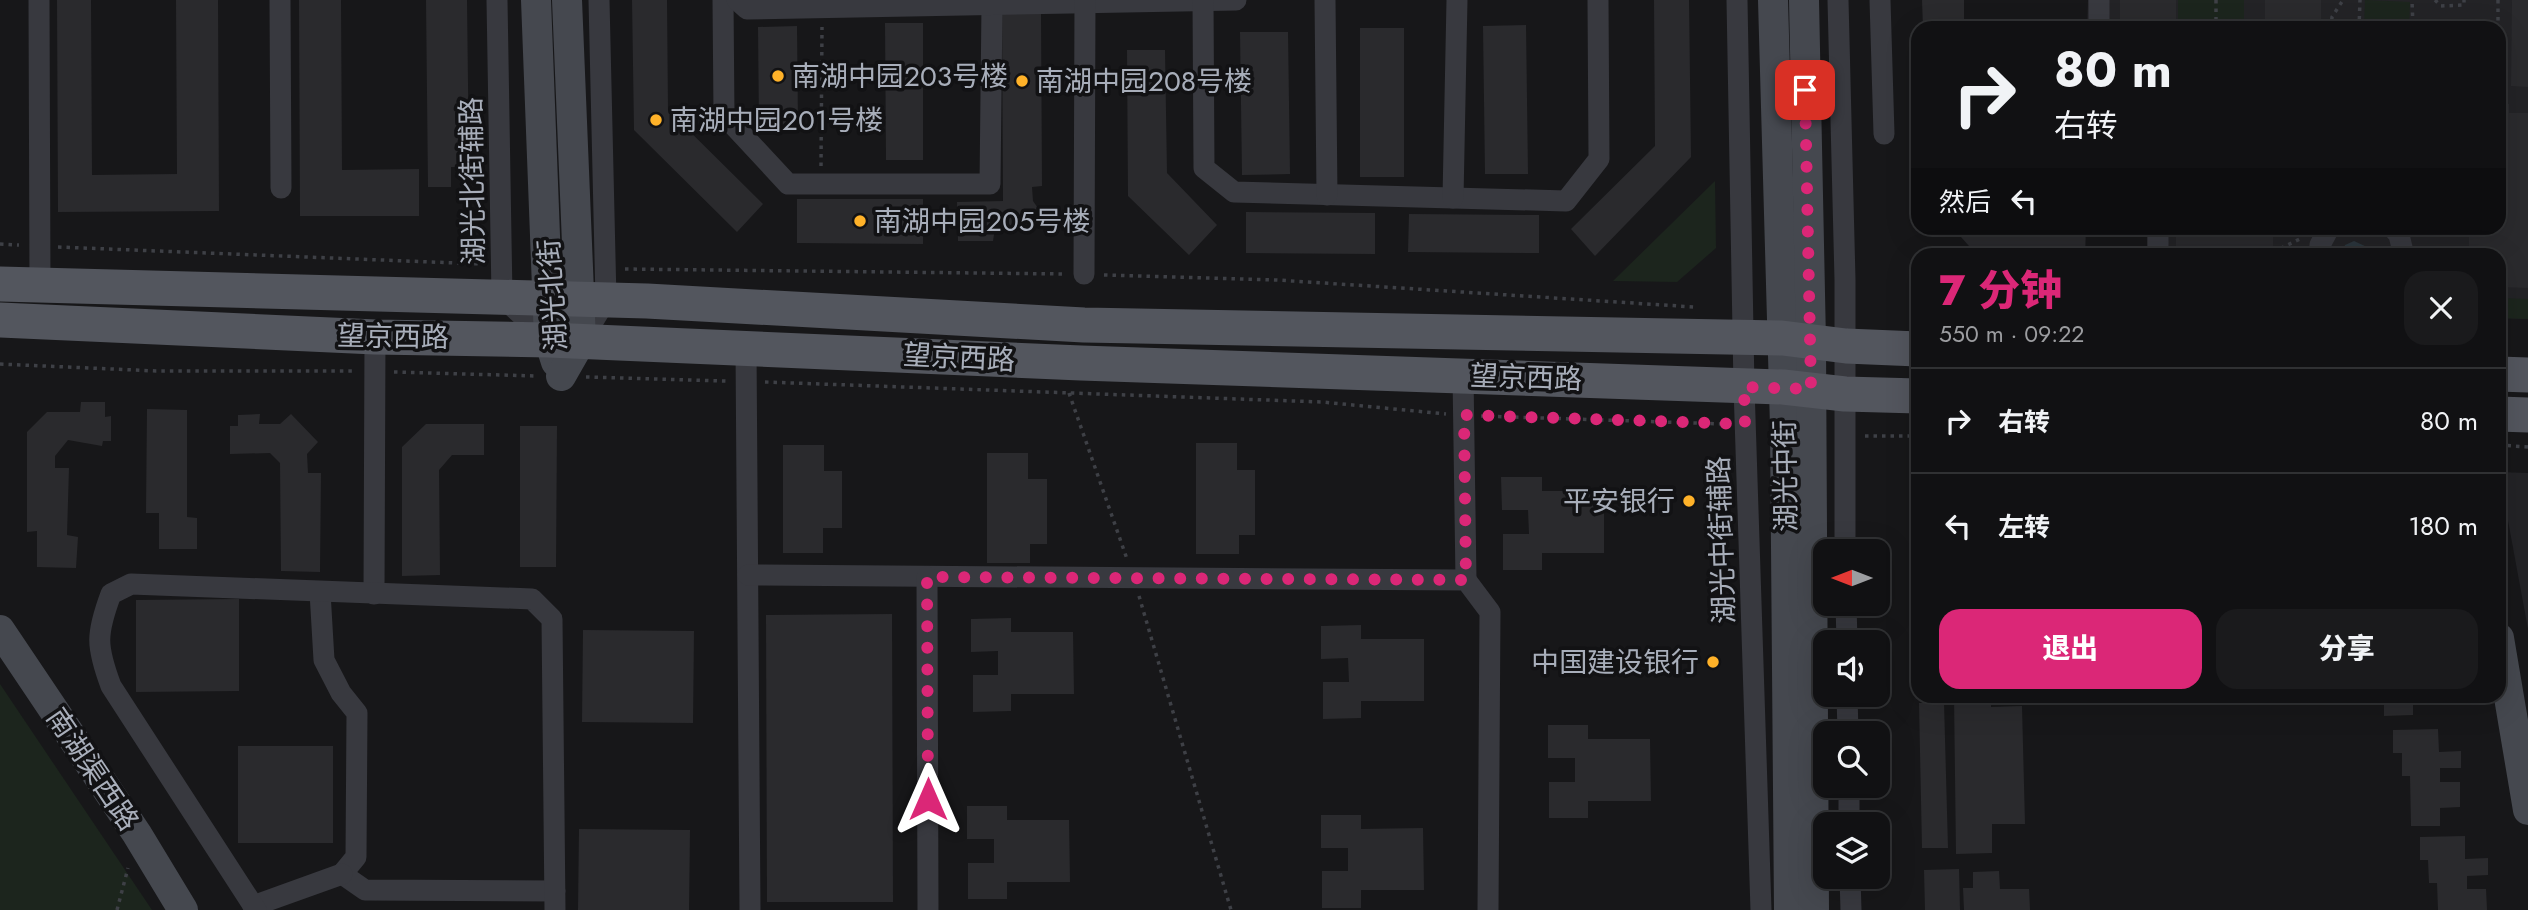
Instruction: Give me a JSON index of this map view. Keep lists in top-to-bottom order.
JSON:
{
  "streets": {
    "main road": [
      "湖光北街",
      "望京西路",
      "湖光中街",
      "南湖渠西路"
    ],
    "street": ["湖光北街辅路", "湖光中街辅路"]
  },
  "crossings": [
    ["湖光北街辅路", "湖光北街"],
    ["湖光北街辅路", "望京西路"],
    ["湖光北街", "望京西路"],
    ["望京西路", "湖光中街"],
    ["望京西路", "湖光中街辅路"]
  ],
  "places": [
    "南湖中园203号楼",
    "南湖中园208号楼",
    "南湖中园201号楼",
    "南湖中园205号楼",
    "平安银行",
    "中国建设银行"
  ],
  "north": "left",
  "page": {
    "turn": ["80 m", "右转"],
    "then": "然后",
    "heading": ["7 分钟", "550 m · 09:22"],
    "list": [
      {
        "name": "右转",
        "value": "80 m"
      },
      {
        "name": "左转",
        "value": "180 m"
      }
    ],
    "buttons": ["退出", "分享"]
  }
}
